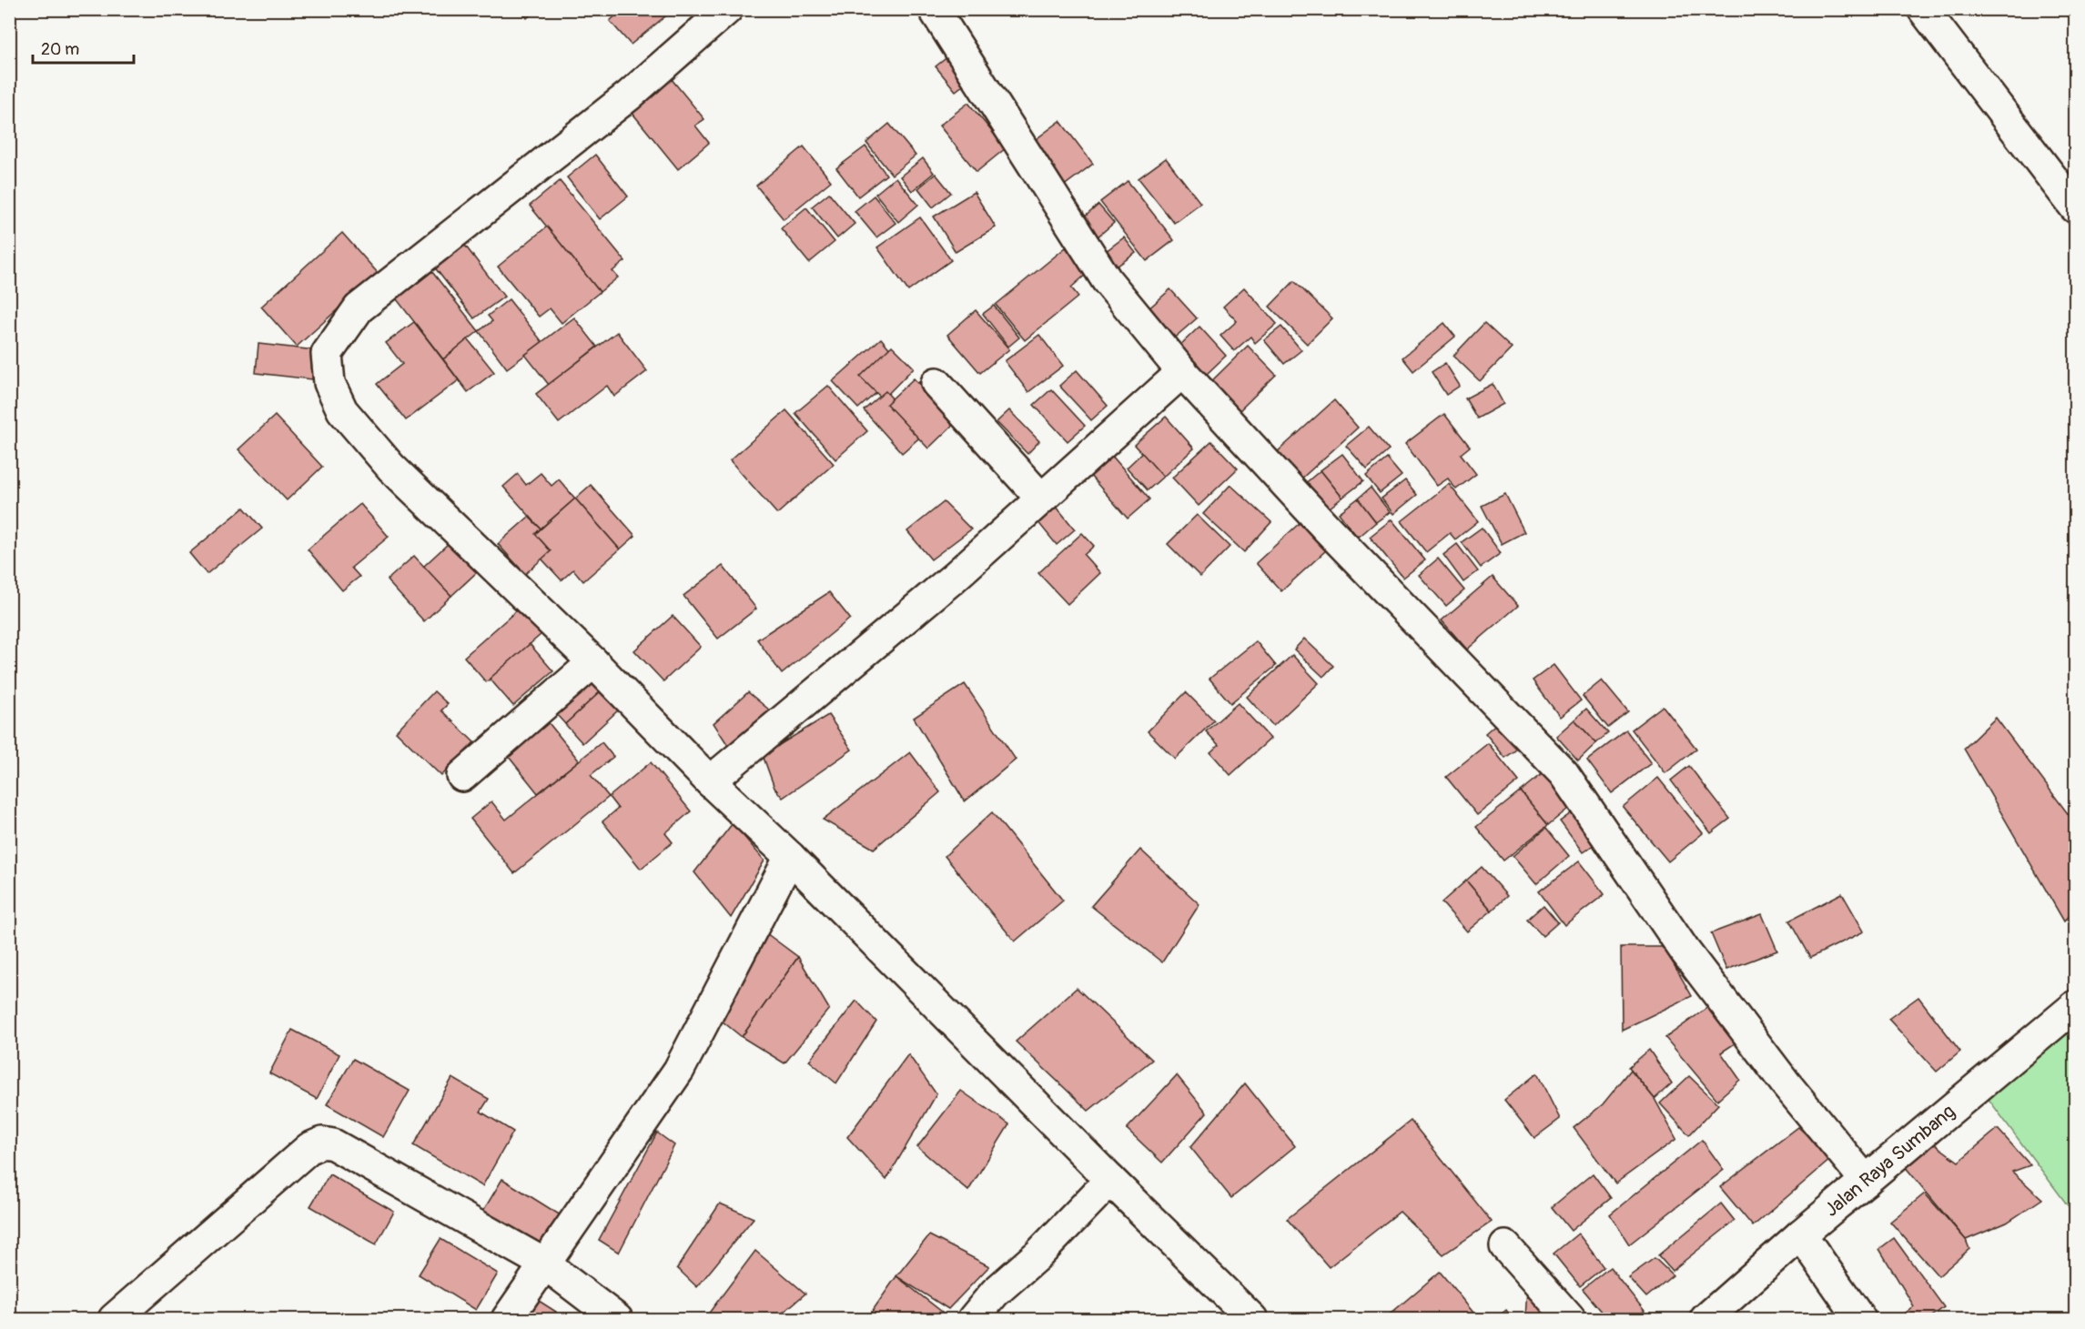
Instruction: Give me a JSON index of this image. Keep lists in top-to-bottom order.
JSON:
{
  "streets": {
    "street": ["Jalan Raya Sumbang"]
  },
  "scale_bar": "20 m"
}
